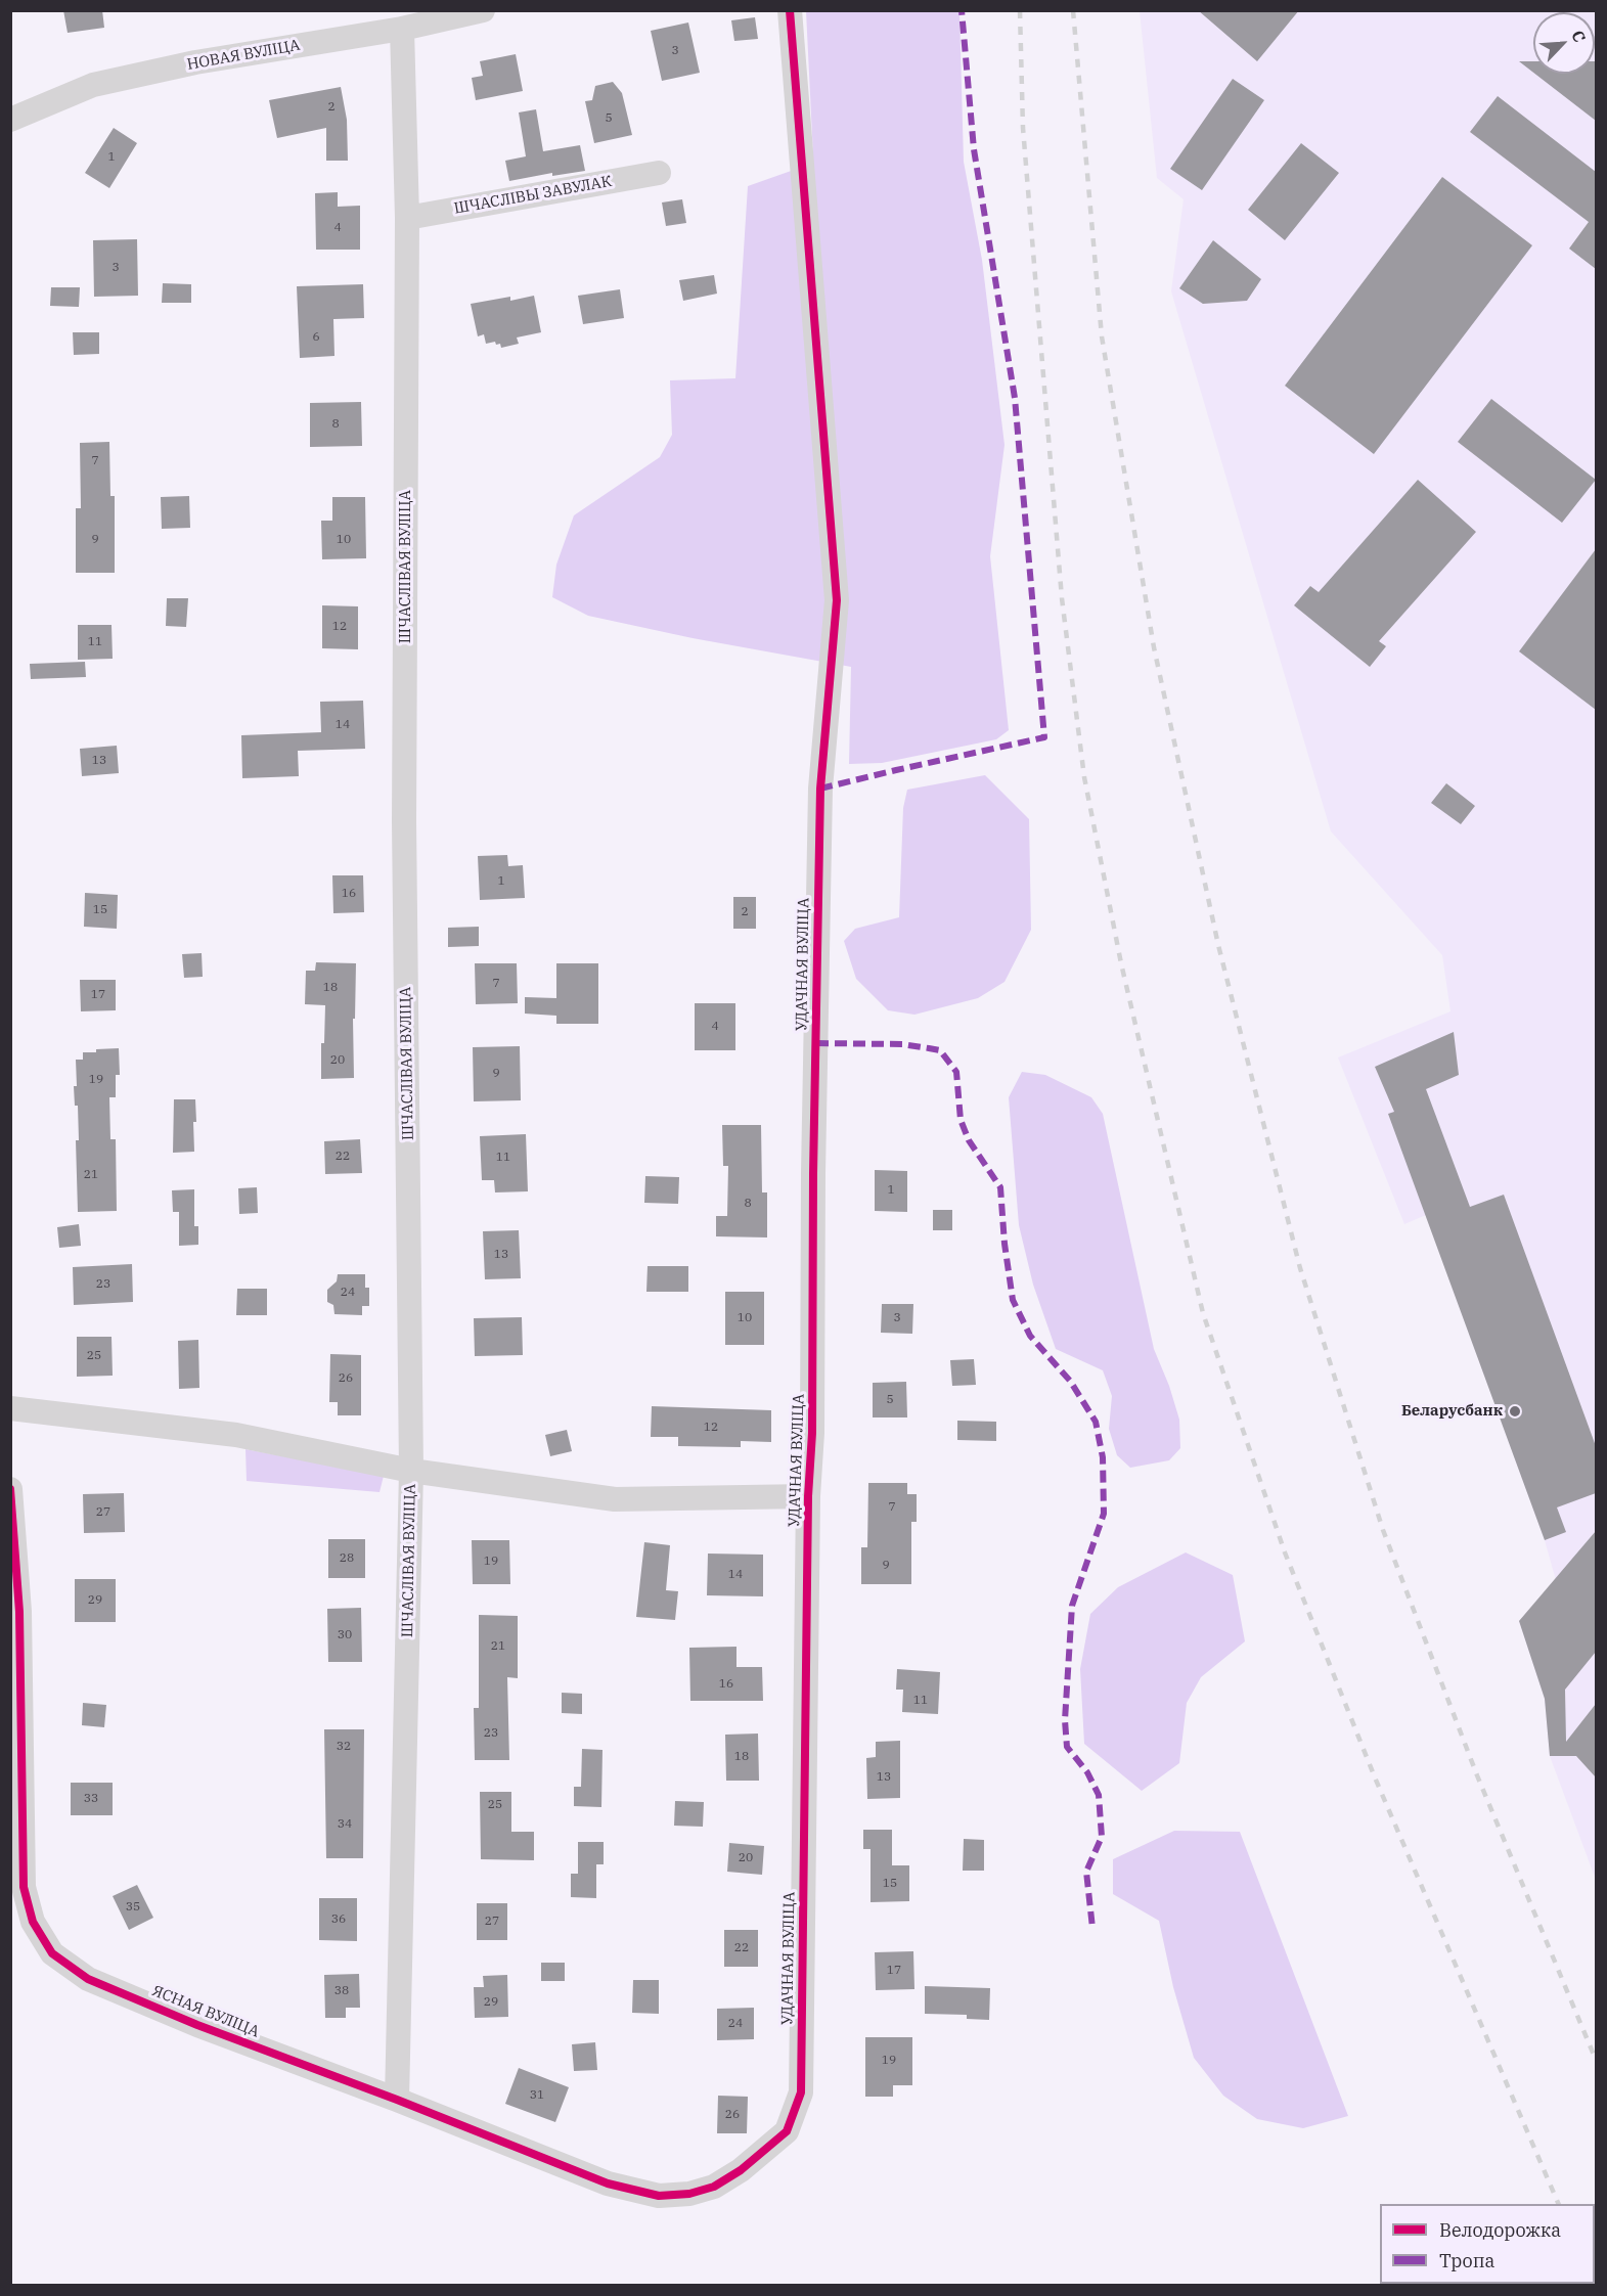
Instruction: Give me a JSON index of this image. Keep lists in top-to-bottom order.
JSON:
{
  "streets": {
    "street": [
      "НОВАЯ ВУЛІЦА",
      "ШЧАСЛІВЫ ЗАВУЛАК",
      "ШЧАСЛІВАЯ ВУЛІЦА",
      "УДАЧНАЯ ВУЛІЦА",
      "ЯСНАЯ ВУЛІЦА"
    ]
  },
  "crossings": [
    ["НОВАЯ ВУЛІЦА", "ШЧАСЛІВАЯ ВУЛІЦА"],
    ["ШЧАСЛІВЫ ЗАВУЛАК", "ШЧАСЛІВАЯ ВУЛІЦА"],
    ["ШЧАСЛІВАЯ ВУЛІЦА", "ЯСНАЯ ВУЛІЦА"],
    ["УДАЧНАЯ ВУЛІЦА", "ЯСНАЯ ВУЛІЦА"]
  ],
  "places": ["Беларусбанк"],
  "house_numbers": [
    "3",
    "2",
    "5",
    "1",
    "4",
    "3",
    "6",
    "8",
    "7",
    "9",
    "10",
    "12",
    "11",
    "14",
    "13",
    "1",
    "16",
    "15",
    "2",
    "7",
    "18",
    "17",
    "4",
    "20",
    "9",
    "19",
    "22",
    "11",
    "21",
    "1",
    "8",
    "13",
    "23",
    "24",
    "10",
    "3",
    "25",
    "26",
    "5",
    "12",
    "7",
    "27",
    "28",
    "19",
    "9",
    "14",
    "29",
    "30",
    "21",
    "16",
    "11",
    "23",
    "32",
    "18",
    "13",
    "33",
    "25",
    "34",
    "20",
    "15",
    "35",
    "36",
    "27",
    "22",
    "17",
    "38",
    "29",
    "24",
    "19",
    "31",
    "26"
  ],
  "legend": ["Велодорожка", "Тропа"],
  "north": "top right"
}
